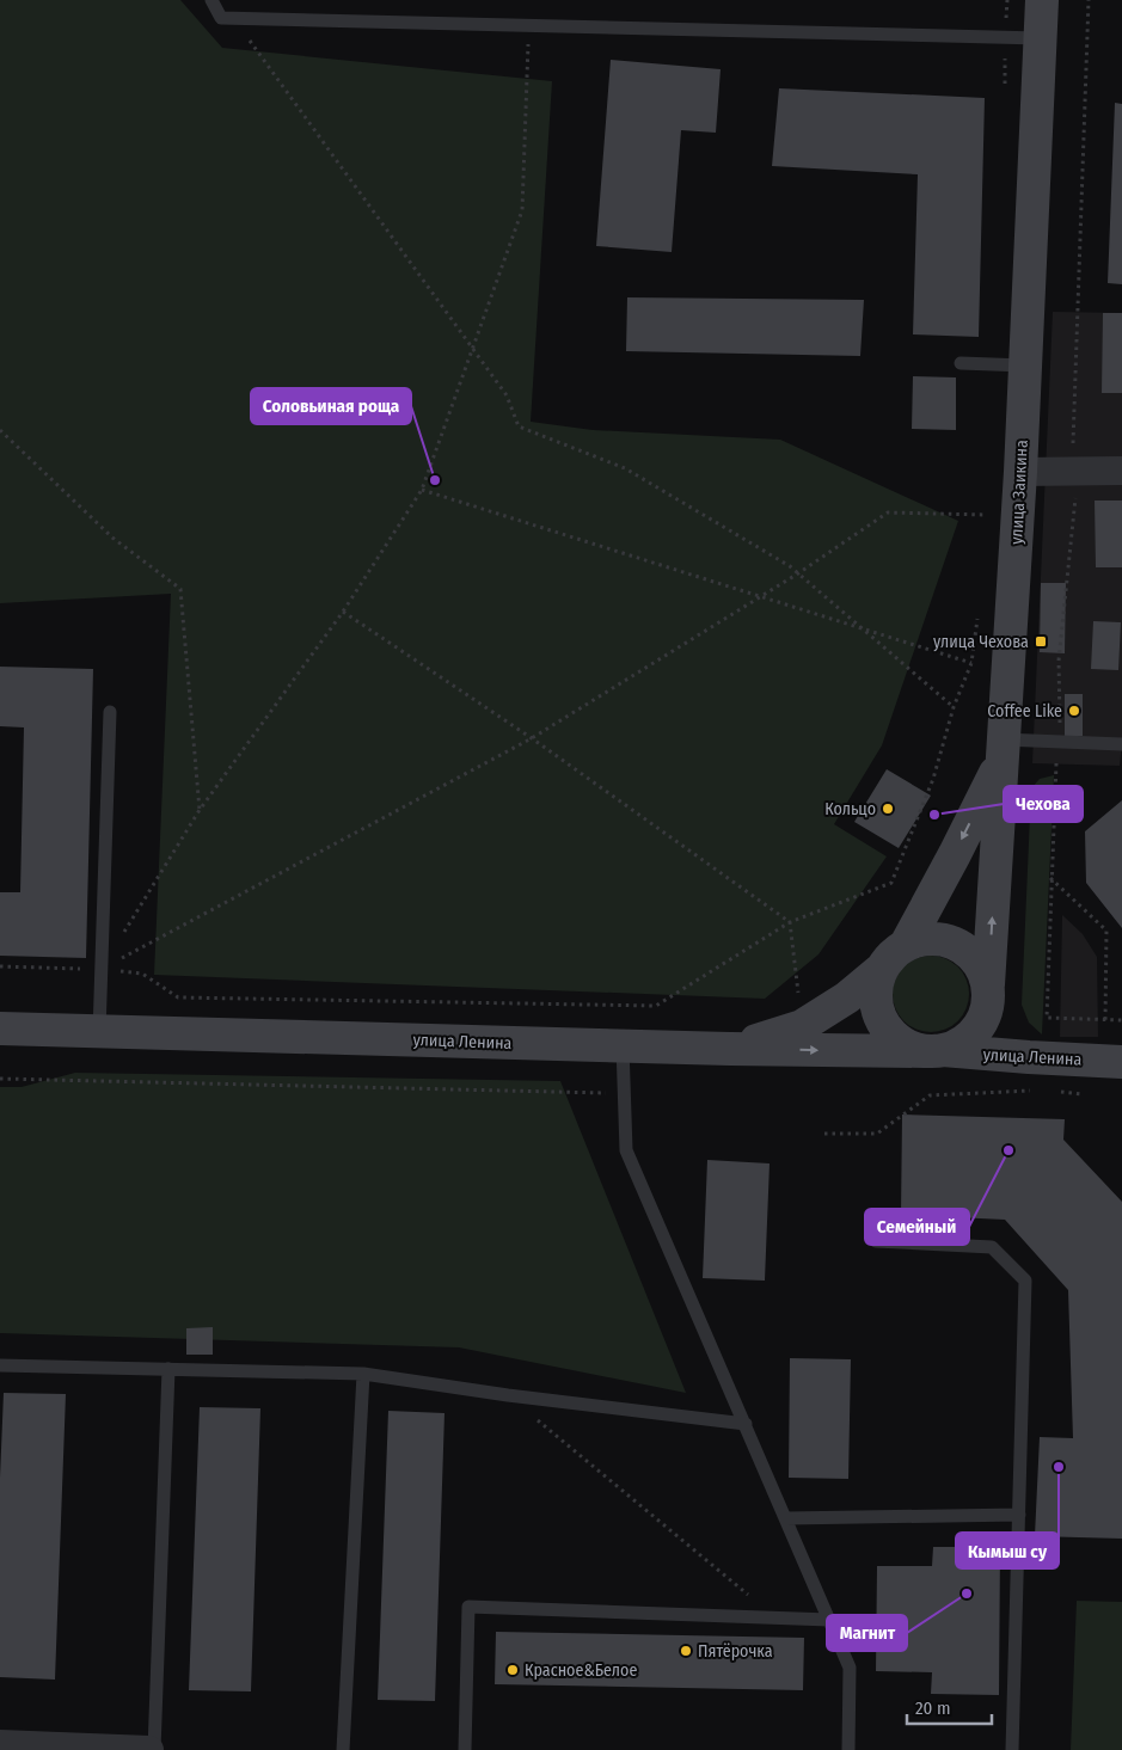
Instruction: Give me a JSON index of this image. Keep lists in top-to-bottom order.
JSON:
{
  "streets": {
    "main road": ["улица Заикина", "улица Ленина"]
  },
  "crossings": [
    ["улица Заикина", "улица Ленина"]
  ],
  "places": {
    "other": [
      "Соловьиная роща",
      "Coffee Like",
      "Кольцо",
      "Чехова",
      "Семейный",
      "Кымыш су",
      "Магнит",
      "Пятёрочка",
      "Красное&Белое"
    ],
    "transit": ["улица Чехова"]
  },
  "scale_bar": "20 m"
}
